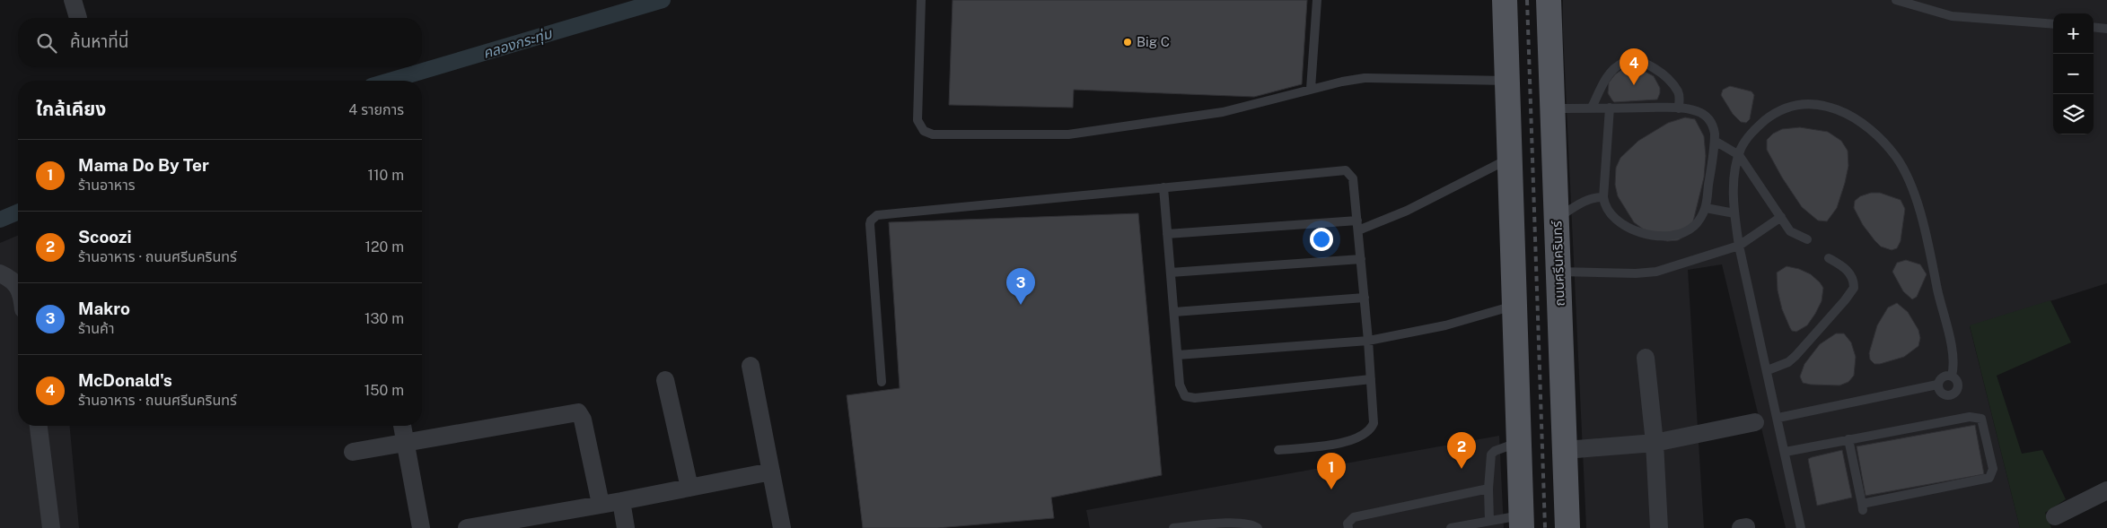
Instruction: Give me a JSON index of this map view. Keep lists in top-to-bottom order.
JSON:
{
  "streets": {
    "main road": ["ถนนศรีนครินทร์"]
  },
  "water": ["คลองกระทุ่ม"],
  "places": ["Big C"],
  "page": {
    "map_buttons": ["+", "−"],
    "search": "ค้นหาที่นี่",
    "pins": [
      "4",
      "3",
      "2",
      "1"
    ],
    "heading": ["ใกล้เคียง", "4 รายการ"],
    "list": [
      {
        "mark": "1",
        "name": "Mama Do By Ter",
        "note": "ร้านอาหาร",
        "value": "110 m"
      },
      {
        "mark": "2",
        "name": "Scoozi",
        "note": "ร้านอาหาร · ถนนศรีนครินทร์",
        "value": "120 m"
      },
      {
        "mark": "3",
        "name": "Makro",
        "note": "ร้านค้า",
        "value": "130 m"
      },
      {
        "mark": "4",
        "name": "McDonald's",
        "note": "ร้านอาหาร · ถนนศรีนครินทร์",
        "value": "150 m"
      }
    ]
  }
}
